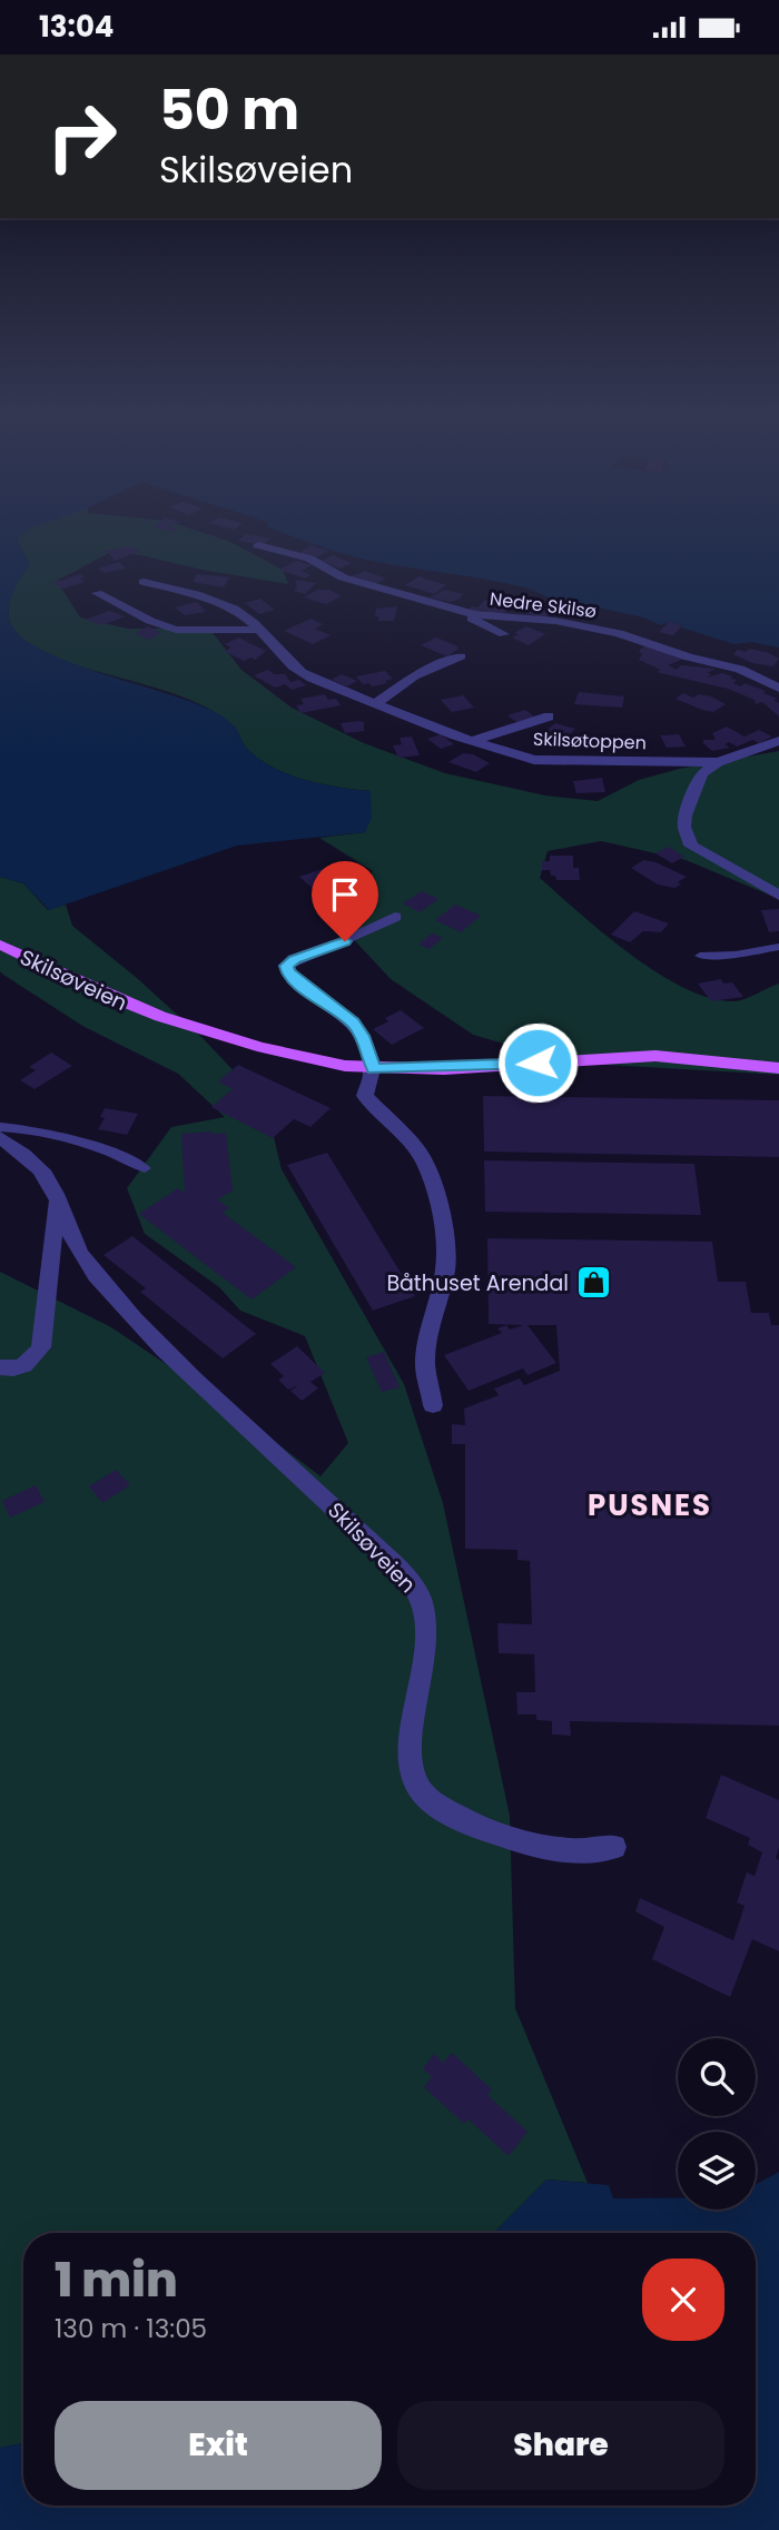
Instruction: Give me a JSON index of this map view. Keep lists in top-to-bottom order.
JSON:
{
  "streets": {
    "main road": ["Skilsøveien"],
    "street": ["Nedre Skilsø", "Skilsøtoppen"]
  },
  "districts": ["PUSNES"],
  "places": {
    "shop": ["Båthuset Arendal"]
  },
  "page": {
    "status": "13:04",
    "turn": ["50 m", "Skilsøveien"],
    "heading": ["1 min", "130 m · 13:05"],
    "buttons": ["Exit", "Share"]
  }
}
